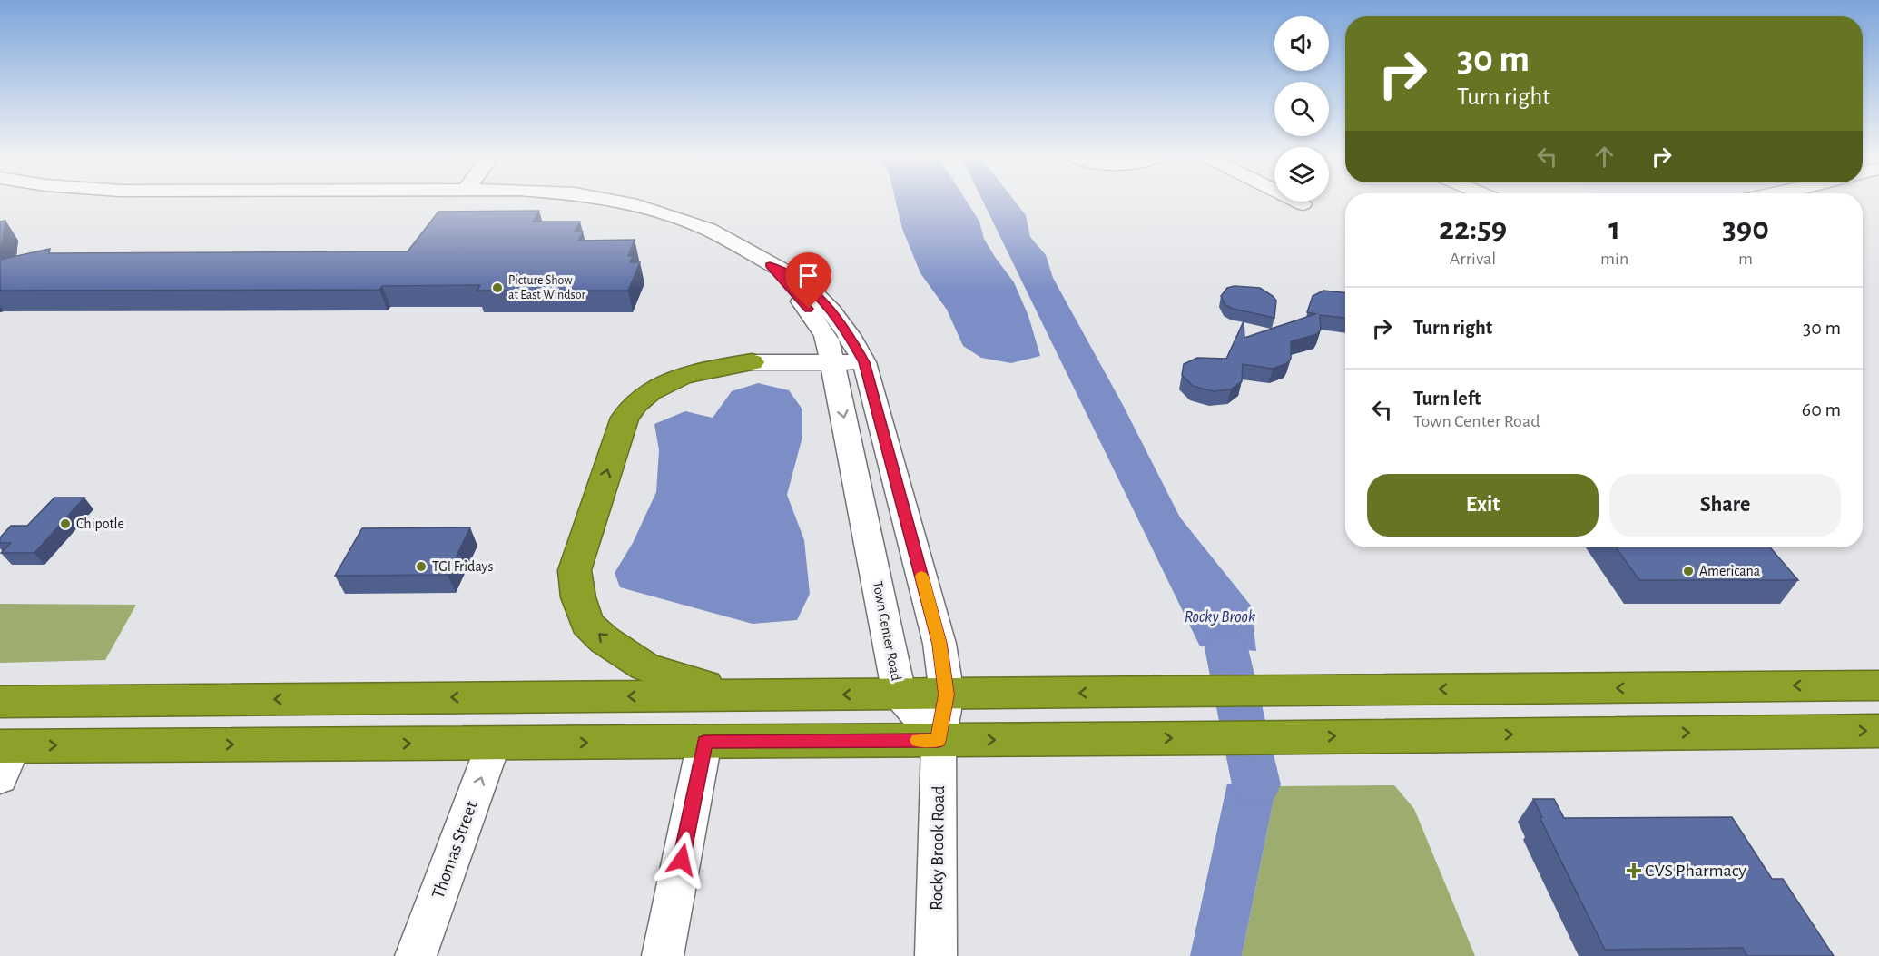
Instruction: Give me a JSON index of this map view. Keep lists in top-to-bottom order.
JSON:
{
  "streets": {
    "street": ["Town Center Road", "Rocky Brook Road", "Thomas Street"]
  },
  "crossings": [
    ["Town Center Road", "Rocky Brook Road"]
  ],
  "water": ["Rocky Brook"],
  "places": {
    "other": [
      "Picture Show at East Windsor",
      "Chipotle",
      "TGI Fridays",
      "Americana"
    ],
    "health": ["CVS Pharmacy"]
  },
  "page": {
    "turn": ["30 m", "Turn right"],
    "eta": [
      "22:59",
      "Arrival",
      "1",
      "min",
      "390",
      "m"
    ],
    "list": [
      {
        "name": "Turn right",
        "value": "30 m"
      },
      {
        "name": "Turn left",
        "note": "Town Center Road",
        "value": "60 m"
      }
    ],
    "buttons": ["Exit", "Share"]
  }
}
